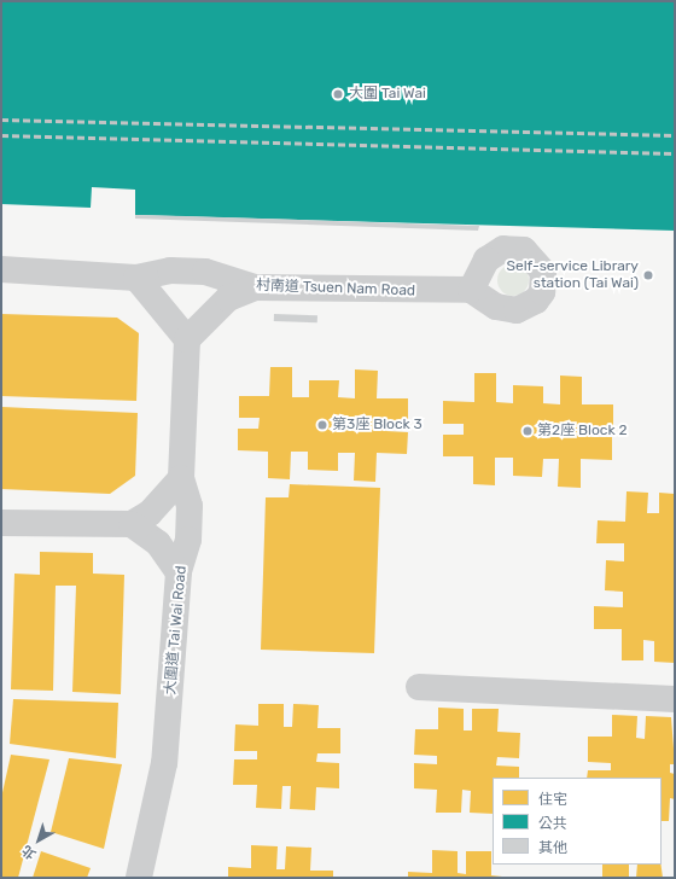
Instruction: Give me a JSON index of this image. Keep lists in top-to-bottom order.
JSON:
{
  "streets": {
    "street": ["村南道 Tsuen Nam Road", "大圍道 Tai Wai Road"]
  },
  "places": [
    "大圍 Tai Wai",
    "Self-service Library station (Tai Wai)",
    "第3座 Block 3",
    "第2座 Block 2"
  ],
  "legend": ["住宅", "公共", "其他"],
  "north": "bottom left"
}
